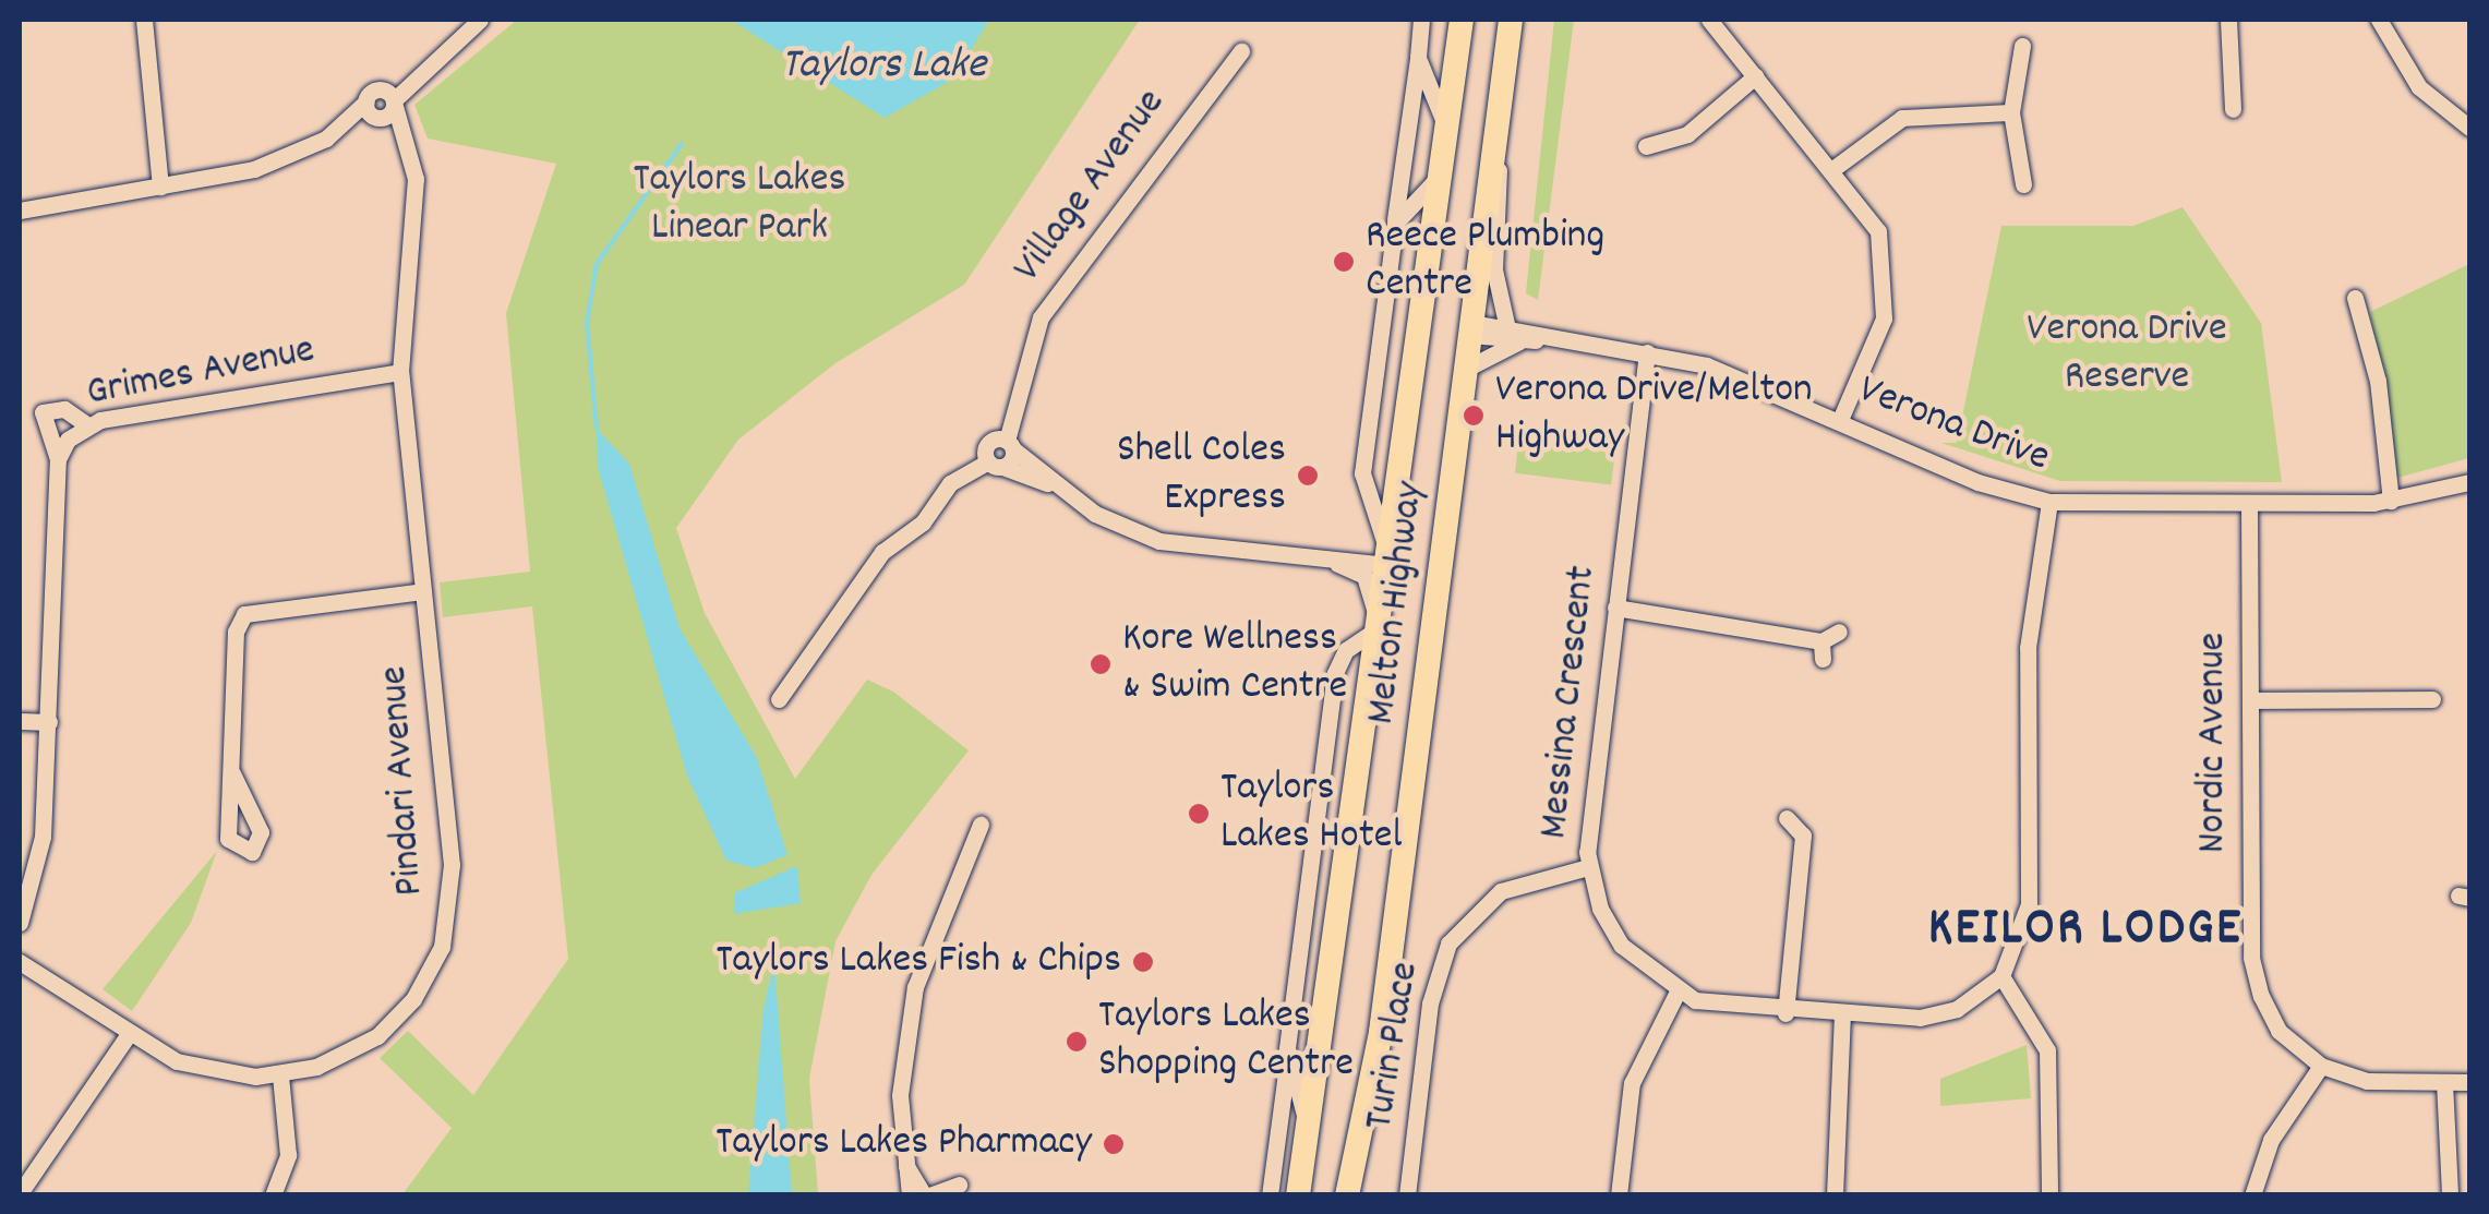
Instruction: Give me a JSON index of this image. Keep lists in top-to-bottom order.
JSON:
{
  "streets": {
    "highway": ["Melton Highway"],
    "street": [
      "Village Avenue",
      "Grimes Avenue",
      "Verona Drive",
      "Messina Crescent",
      "Nordic Avenue",
      "Pindari Avenue",
      "Turin Place"
    ]
  },
  "crossings": [
    ["Grimes Avenue", "Pindari Avenue"],
    ["Verona Drive", "Melton Highway"],
    ["Verona Drive", "Messina Crescent"],
    ["Verona Drive", "Nordic Avenue"],
    ["Messina Crescent", "Turin Place"]
  ],
  "districts": ["KEILOR LODGE"],
  "water": ["Taylors Lake"],
  "parks": ["Taylors Lakes Linear Park", "Verona Drive Reserve"],
  "places": [
    "Reece Plumbing Centre",
    "Verona Drive/Melton Highway",
    "Shell Coles Express",
    "Kore Wellness & Swim Centre",
    "Taylors Lakes Hotel",
    "Taylors Lakes Fish & Chips",
    "Taylors Lakes Shopping Centre",
    "Taylors Lakes Pharmacy"
  ]
}
